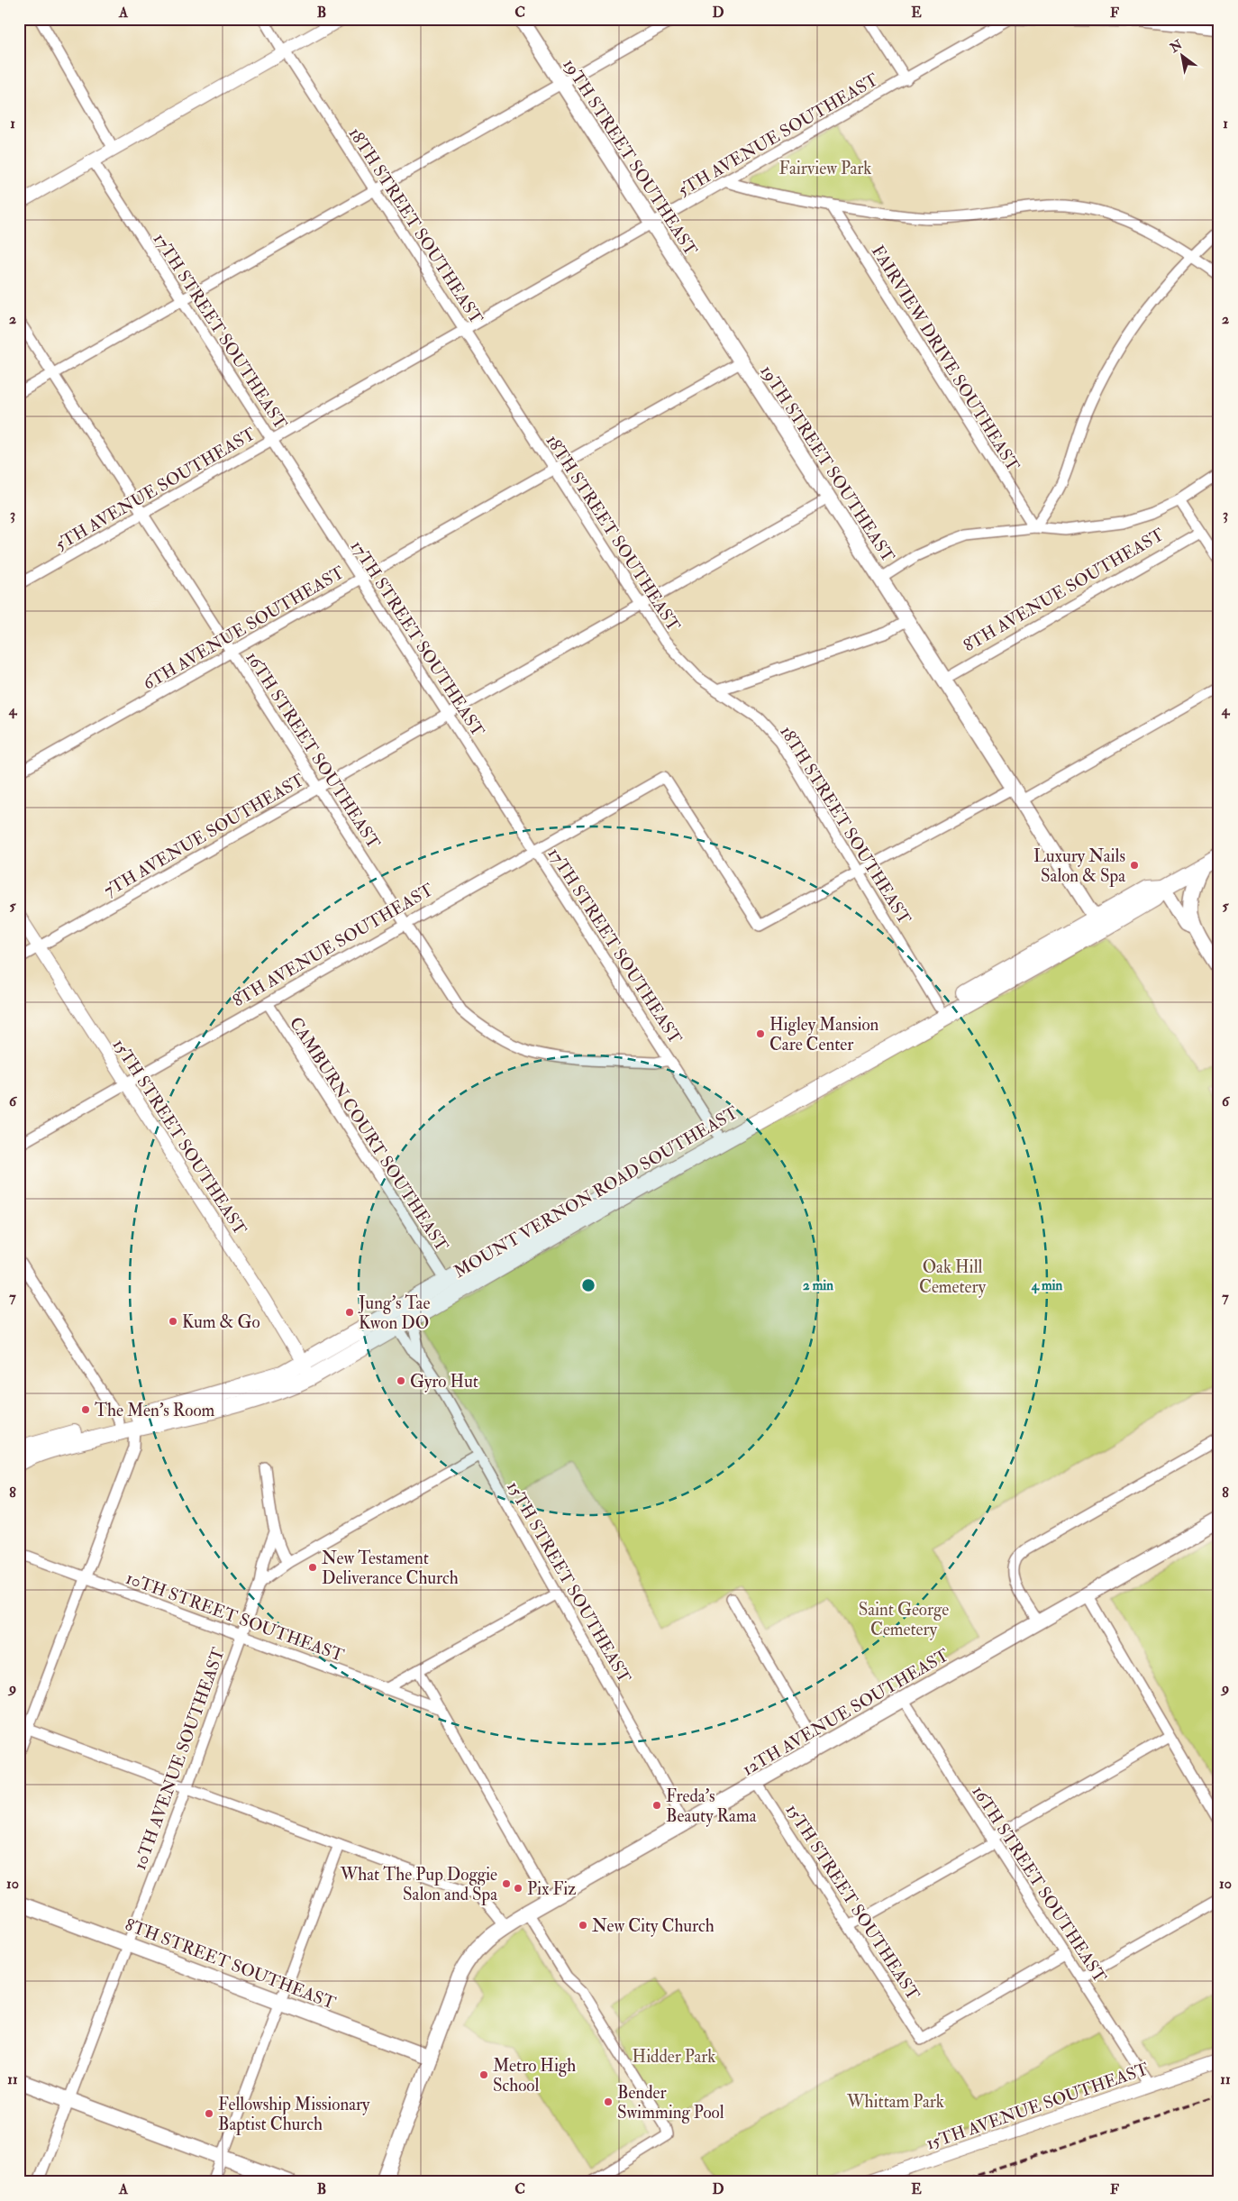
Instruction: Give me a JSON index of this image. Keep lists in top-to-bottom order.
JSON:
{
  "streets": {
    "main road": [
      "19TH STREET SOUTHEAST",
      "MOUNT VERNON ROAD SOUTHEAST",
      "12TH AVENUE SOUTHEAST",
      "8TH STREET SOUTHEAST"
    ],
    "street": [
      "5TH AVENUE SOUTHEAST",
      "18TH STREET SOUTHEAST",
      "17TH STREET SOUTHEAST",
      "FAIRVIEW DRIVE SOUTHEAST",
      "8TH AVENUE SOUTHEAST",
      "6TH AVENUE SOUTHEAST",
      "16TH STREET SOUTHEAST",
      "7TH AVENUE SOUTHEAST",
      "CAMBURN COURT SOUTHEAST",
      "15TH STREET SOUTHEAST",
      "10TH STREET SOUTHEAST",
      "10TH AVENUE SOUTHEAST",
      "15TH AVENUE SOUTHEAST"
    ]
  },
  "crossings": [
    ["5TH AVENUE SOUTHEAST", "19TH STREET SOUTHEAST"],
    ["5TH AVENUE SOUTHEAST", "18TH STREET SOUTHEAST"],
    ["5TH AVENUE SOUTHEAST", "17TH STREET SOUTHEAST"],
    ["5TH AVENUE SOUTHEAST", "16TH STREET SOUTHEAST"],
    ["19TH STREET SOUTHEAST", "8TH AVENUE SOUTHEAST"],
    ["19TH STREET SOUTHEAST", "6TH AVENUE SOUTHEAST"],
    ["19TH STREET SOUTHEAST", "7TH AVENUE SOUTHEAST"],
    ["19TH STREET SOUTHEAST", "MOUNT VERNON ROAD SOUTHEAST"],
    ["18TH STREET SOUTHEAST", "8TH AVENUE SOUTHEAST"],
    ["18TH STREET SOUTHEAST", "6TH AVENUE SOUTHEAST"],
    ["18TH STREET SOUTHEAST", "7TH AVENUE SOUTHEAST"],
    ["18TH STREET SOUTHEAST", "MOUNT VERNON ROAD SOUTHEAST"],
    ["17TH STREET SOUTHEAST", "8TH AVENUE SOUTHEAST"],
    ["17TH STREET SOUTHEAST", "6TH AVENUE SOUTHEAST"],
    ["17TH STREET SOUTHEAST", "16TH STREET SOUTHEAST"],
    ["17TH STREET SOUTHEAST", "7TH AVENUE SOUTHEAST"],
    ["17TH STREET SOUTHEAST", "MOUNT VERNON ROAD SOUTHEAST"],
    ["8TH AVENUE SOUTHEAST", "16TH STREET SOUTHEAST"],
    ["8TH AVENUE SOUTHEAST", "CAMBURN COURT SOUTHEAST"],
    ["8TH AVENUE SOUTHEAST", "15TH STREET SOUTHEAST"],
    ["6TH AVENUE SOUTHEAST", "16TH STREET SOUTHEAST"],
    ["16TH STREET SOUTHEAST", "7TH AVENUE SOUTHEAST"],
    ["16TH STREET SOUTHEAST", "15TH STREET SOUTHEAST"],
    ["16TH STREET SOUTHEAST", "12TH AVENUE SOUTHEAST"],
    ["16TH STREET SOUTHEAST", "15TH AVENUE SOUTHEAST"],
    ["7TH AVENUE SOUTHEAST", "15TH STREET SOUTHEAST"],
    ["CAMBURN COURT SOUTHEAST", "MOUNT VERNON ROAD SOUTHEAST"],
    ["15TH STREET SOUTHEAST", "MOUNT VERNON ROAD SOUTHEAST"],
    ["15TH STREET SOUTHEAST", "12TH AVENUE SOUTHEAST"],
    ["10TH STREET SOUTHEAST", "10TH AVENUE SOUTHEAST"],
    ["12TH AVENUE SOUTHEAST", "8TH STREET SOUTHEAST"],
    ["10TH AVENUE SOUTHEAST", "8TH STREET SOUTHEAST"]
  ],
  "parks": [
    "Fairview Park",
    "Oak Hill Cemetery",
    "Saint George Cemetery",
    "Hidder Park",
    "Whittam Park"
  ],
  "places": [
    "Luxury Nails Salon & Spa",
    "Higley Mansion Care Center",
    "Jung's Tae Kwon DO",
    "Kum & Go",
    "Gyro Hut",
    "The Men's Room",
    "New Testament Deliverance Church",
    "Freda's Beauty Rama",
    "What The Pup Doggie Salon and Spa",
    "Pix Fiz",
    "New City Church",
    "Metro High School",
    "Bender Swimming Pool",
    "Fellowship Missionary Baptist Church"
  ],
  "north": "top left",
  "grid": {
    "columns": [
      "A",
      "B",
      "C",
      "D",
      "E",
      "F"
    ],
    "rows": [
      "1",
      "2",
      "3",
      "4",
      "5",
      "6",
      "7",
      "8",
      "9",
      "10",
      "11"
    ]
  },
  "rings": ["2 min", "4 min"]
}
